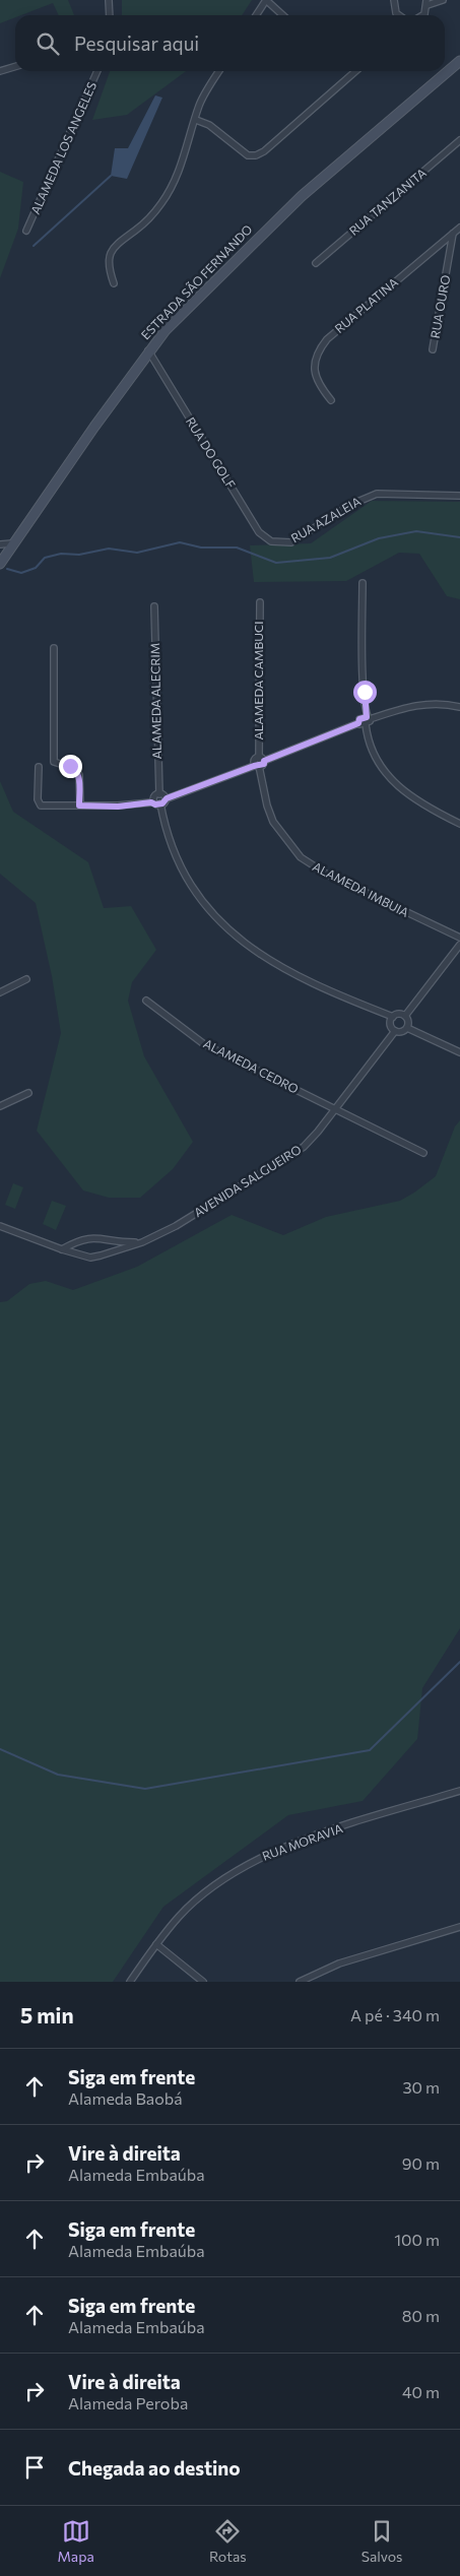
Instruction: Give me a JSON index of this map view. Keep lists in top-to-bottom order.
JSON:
{
  "streets": {
    "main road": ["ESTRADA SÃO FERNANDO"],
    "street": [
      "ALAMEDA LOS ANGELES",
      "RUA TANZANITA",
      "RUA PLATINA",
      "RUA OURO",
      "RUA DO GOLF",
      "RUA AZALEIA",
      "ALAMEDA CAMBUCI",
      "ALAMEDA ALECRIM",
      "ALAMEDA IMBUIA",
      "ALAMEDA CEDRO",
      "AVENIDA SALGUEIRO",
      "RUA MORAVIA"
    ]
  },
  "crossings": [
    ["ESTRADA SÃO FERNANDO", "RUA DO GOLF"],
    ["RUA PLATINA", "RUA OURO"],
    ["RUA DO GOLF", "RUA AZALEIA"],
    ["ALAMEDA CEDRO", "AVENIDA SALGUEIRO"]
  ],
  "page": {
    "search": "Pesquisar aqui",
    "heading": ["5 min", "A pé · 340 m"],
    "list": [
      ["Siga em frente", "Alameda Baobá", "30 m"],
      ["Vire à direita", "Alameda Embaúba", "90 m"],
      ["Siga em frente", "Alameda Embaúba", "100 m"],
      ["Siga em frente", "Alameda Embaúba", "80 m"],
      ["Vire à direita", "Alameda Peroba", "40 m"],
      "Chegada ao destino"
    ],
    "nav": ["Mapa", "Rotas", "Salvos"]
  }
}
